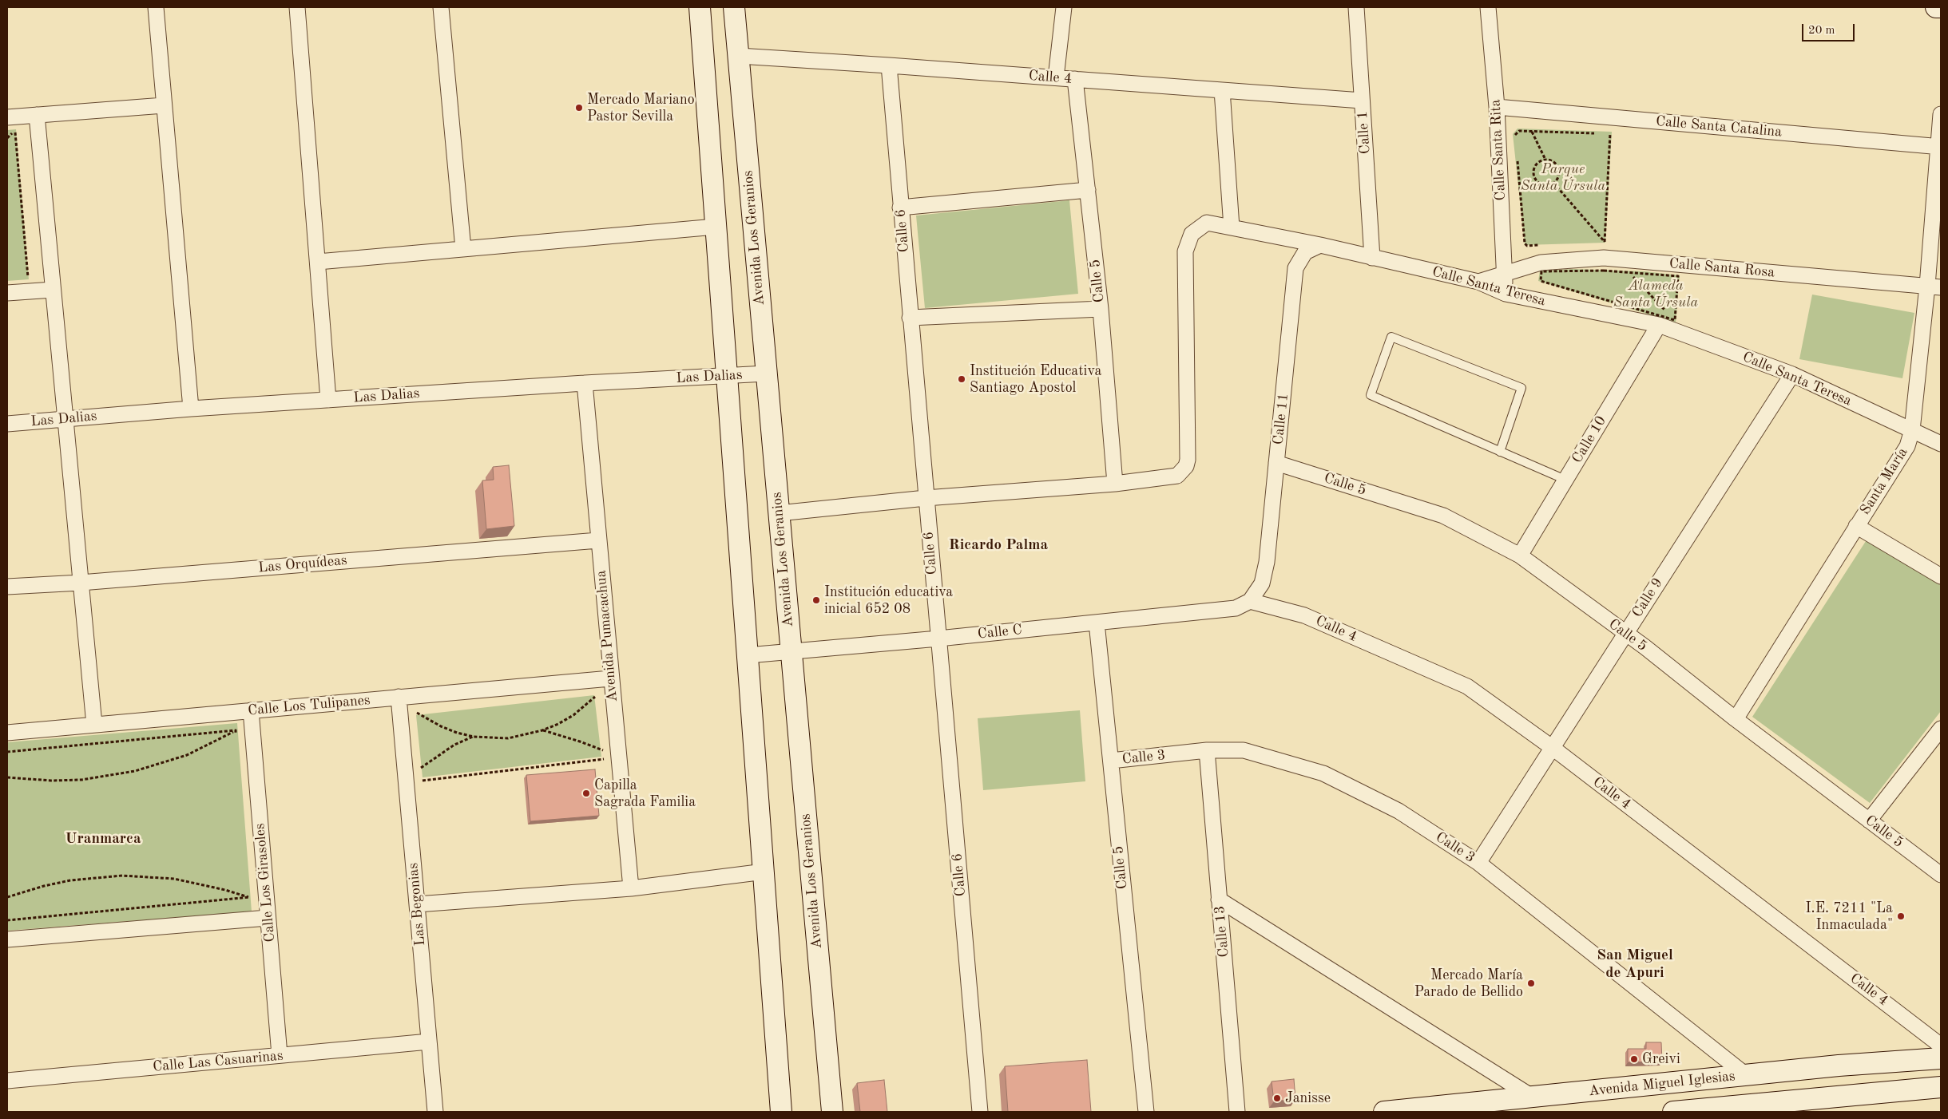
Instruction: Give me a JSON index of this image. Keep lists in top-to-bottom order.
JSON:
{
  "streets": {
    "street": [
      "Calle 4",
      "Calle Santa Catalina",
      "Calle 1",
      "Calle Santa Rita",
      "Calle 6",
      "Avenida Los Geranios",
      "Calle Santa Rosa",
      "Calle 5",
      "Calle Santa Teresa",
      "Las Dalias",
      "Calle 11",
      "Calle 10",
      "Santa María",
      "Las Orquídeas",
      "Calle 9",
      "Calle C",
      "Avenida Pumacachua",
      "Calle Los Tulipanes",
      "Calle 3",
      "Calle Los Girasoles",
      "Las Begonias",
      "Calle 13",
      "Calle Las Casuarinas",
      "Avenida Miguel Iglesias"
    ]
  },
  "crossings": [
    ["Calle 4", "Calle 1"],
    ["Calle 4", "Calle 6"],
    ["Calle 4", "Avenida Los Geranios"],
    ["Calle 4", "Calle 5"],
    ["Calle 4", "Calle 11"],
    ["Calle 4", "Calle 9"],
    ["Calle 4", "Calle C"],
    ["Calle Santa Catalina", "Calle Santa Rita"],
    ["Calle Santa Catalina", "Santa María"],
    ["Calle 1", "Calle Santa Teresa"],
    ["Calle Santa Rita", "Calle Santa Rosa"],
    ["Calle Santa Rita", "Calle Santa Teresa"],
    ["Calle 6", "Calle C"],
    ["Avenida Los Geranios", "Las Dalias"],
    ["Avenida Los Geranios", "Calle C"],
    ["Calle Santa Rosa", "Calle Santa Teresa"],
    ["Calle Santa Rosa", "Santa María"],
    ["Calle 5", "Calle Santa Teresa"],
    ["Calle 5", "Calle 11"],
    ["Calle 5", "Calle 10"],
    ["Calle 5", "Santa María"],
    ["Calle 5", "Calle 9"],
    ["Calle 5", "Calle C"],
    ["Calle 5", "Calle 3"],
    ["Calle Santa Teresa", "Calle 11"],
    ["Calle Santa Teresa", "Calle 10"],
    ["Calle Santa Teresa", "Santa María"],
    ["Calle Santa Teresa", "Calle 9"],
    ["Las Dalias", "Avenida Pumacachua"],
    ["Calle 11", "Calle C"],
    ["Las Orquídeas", "Avenida Pumacachua"],
    ["Calle 9", "Calle 3"],
    ["Avenida Pumacachua", "Calle Los Tulipanes"],
    ["Calle Los Tulipanes", "Calle Los Girasoles"],
    ["Calle Los Tulipanes", "Las Begonias"],
    ["Calle 3", "Calle 13"],
    ["Calle 3", "Avenida Miguel Iglesias"],
    ["Calle Los Girasoles", "Calle Las Casuarinas"],
    ["Las Begonias", "Calle Las Casuarinas"]
  ],
  "districts": ["Ricardo Palma", "Uranmarca", "San Miguel de Apuri"],
  "parks": ["Parque Santa Úrsula", "Alameda Santa Úrsula"],
  "places": [
    "Mercado Mariano Pastor Sevilla",
    "Institución Educativa Santiago Apostol",
    "Institución educativa inicial 652 08",
    "Capilla Sagrada Familia",
    "I.E. 7211 \"La Inmaculada\"",
    "Mercado María Parado de Bellido",
    "Greivi",
    "Janisse"
  ],
  "scale_bar": "20 m"
}
